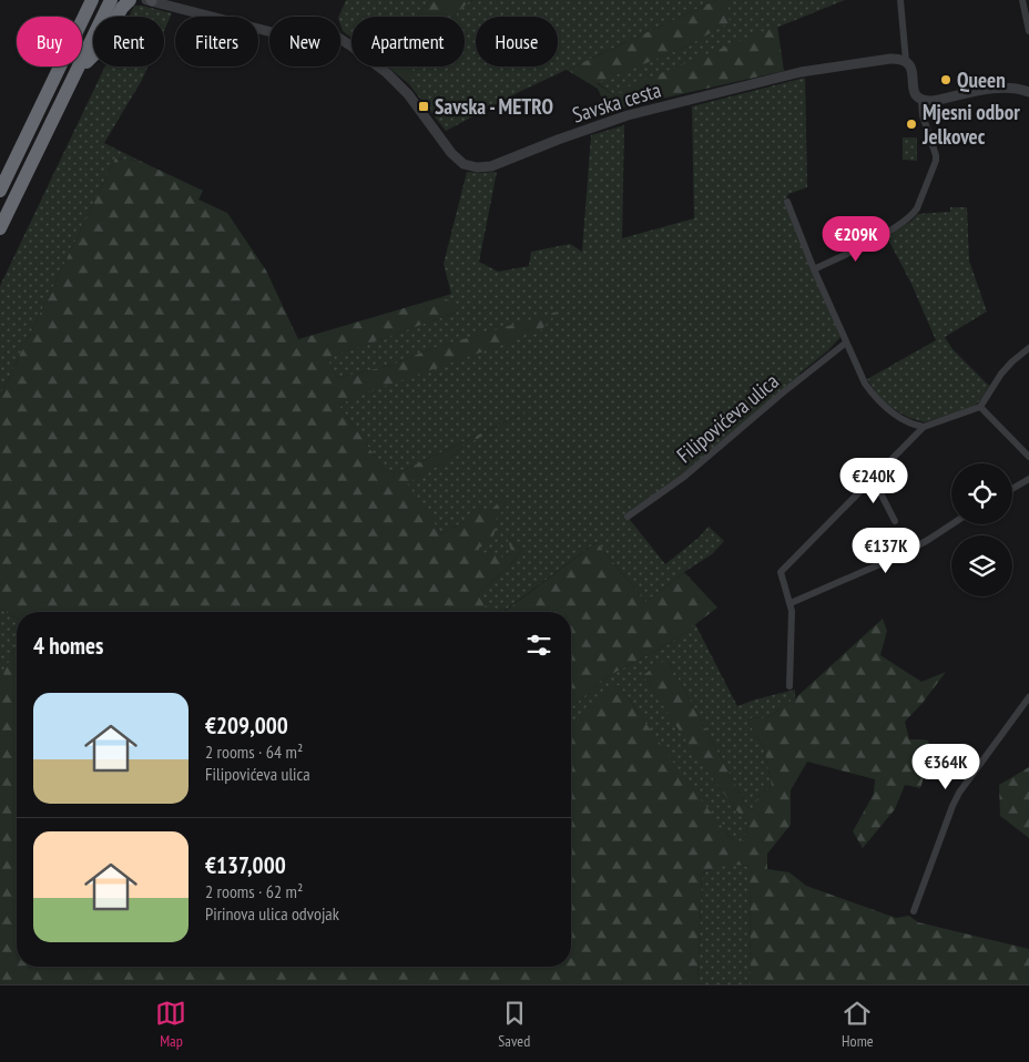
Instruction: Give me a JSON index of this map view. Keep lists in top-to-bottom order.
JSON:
{
  "streets": {
    "street": ["Savska cesta", "Filipovićeva ulica"]
  },
  "places": {
    "other": ["Queen", "Mjesni odbor Jelkovec"],
    "transit": ["Savska - METRO"]
  },
  "page": {
    "chip": [
      "Buy",
      "Rent",
      "Filters",
      "New",
      "Apartment",
      "House"
    ],
    "price": [
      "€209K",
      "€240K",
      "€137K",
      "€364K"
    ],
    "heading": "4 homes",
    "list": [
      {
        "name": "€209,000",
        "note": "2 rooms · 64 m² · Filipovićeva ulica"
      },
      {
        "name": "€137,000",
        "note": "2 rooms · 62 m² · Pirinova ulica odvojak"
      }
    ],
    "tabs": ["Map", "Saved", "Home"]
  }
}
